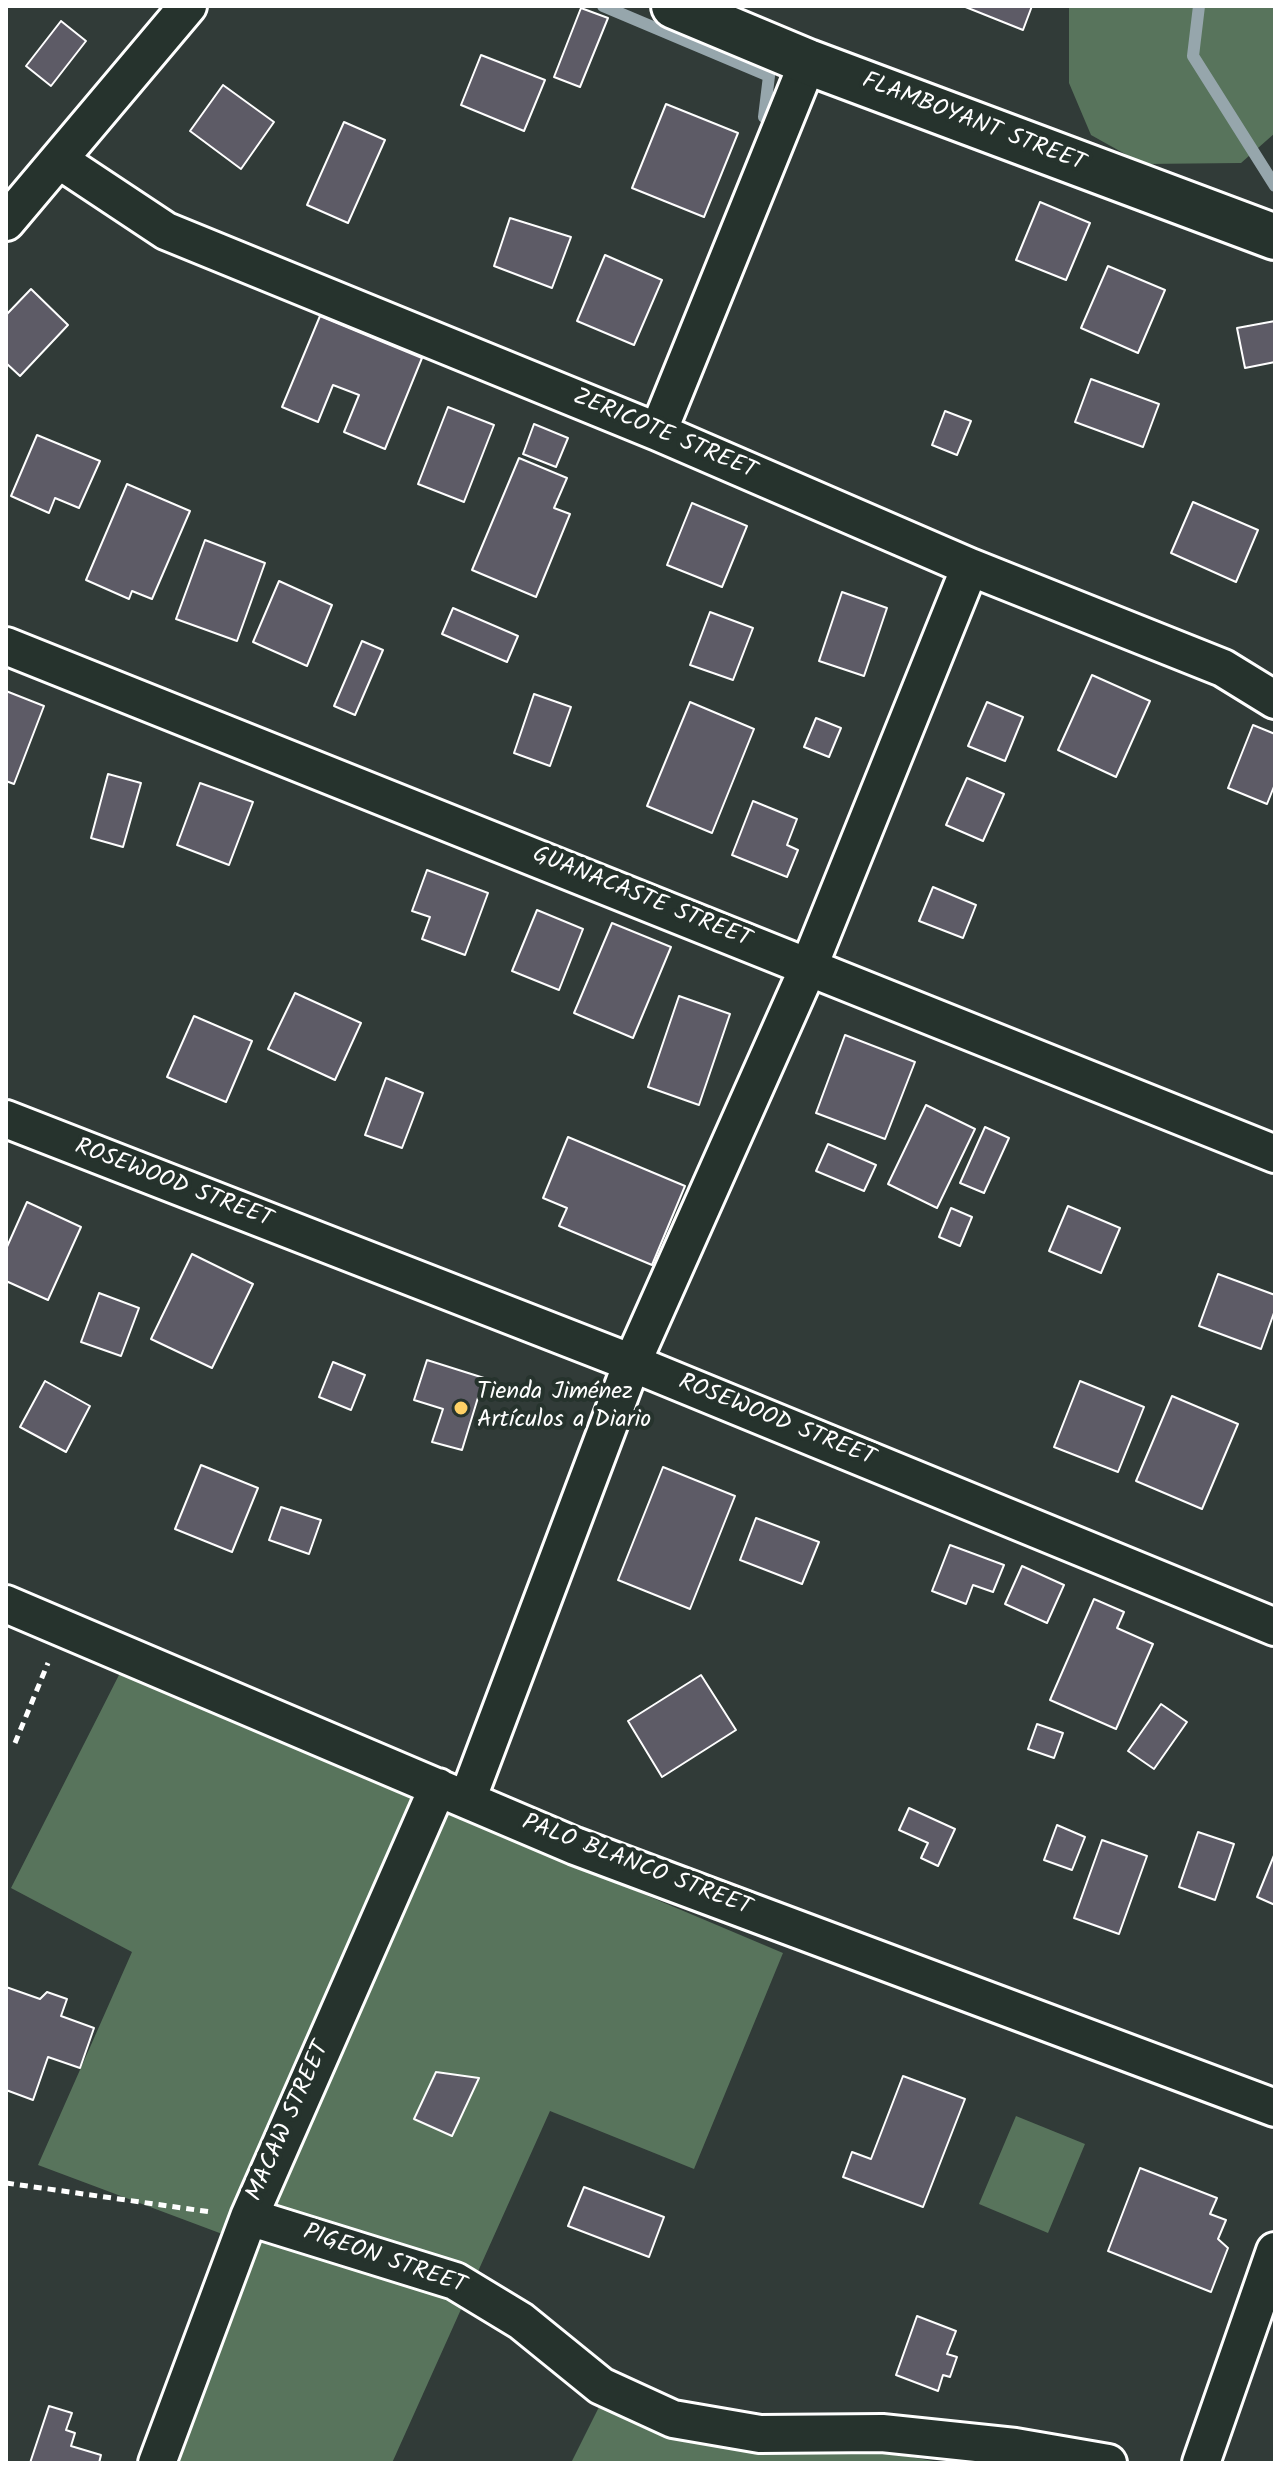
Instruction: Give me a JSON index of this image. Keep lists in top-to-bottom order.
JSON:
{
  "streets": {
    "street": [
      "FLAMBOYANT STREET",
      "ZERICOTE STREET",
      "GUANACASTE STREET",
      "ROSEWOOD STREET",
      "PALO BLANCO STREET",
      "MACAW STREET",
      "PIGEON STREET"
    ]
  },
  "crossings": [
    ["ZERICOTE STREET", "MACAW STREET"],
    ["GUANACASTE STREET", "MACAW STREET"],
    ["ROSEWOOD STREET", "MACAW STREET"],
    ["PALO BLANCO STREET", "MACAW STREET"],
    ["MACAW STREET", "PIGEON STREET"]
  ],
  "places": ["Tienda Jiménez Artículos a Diario"]
}
